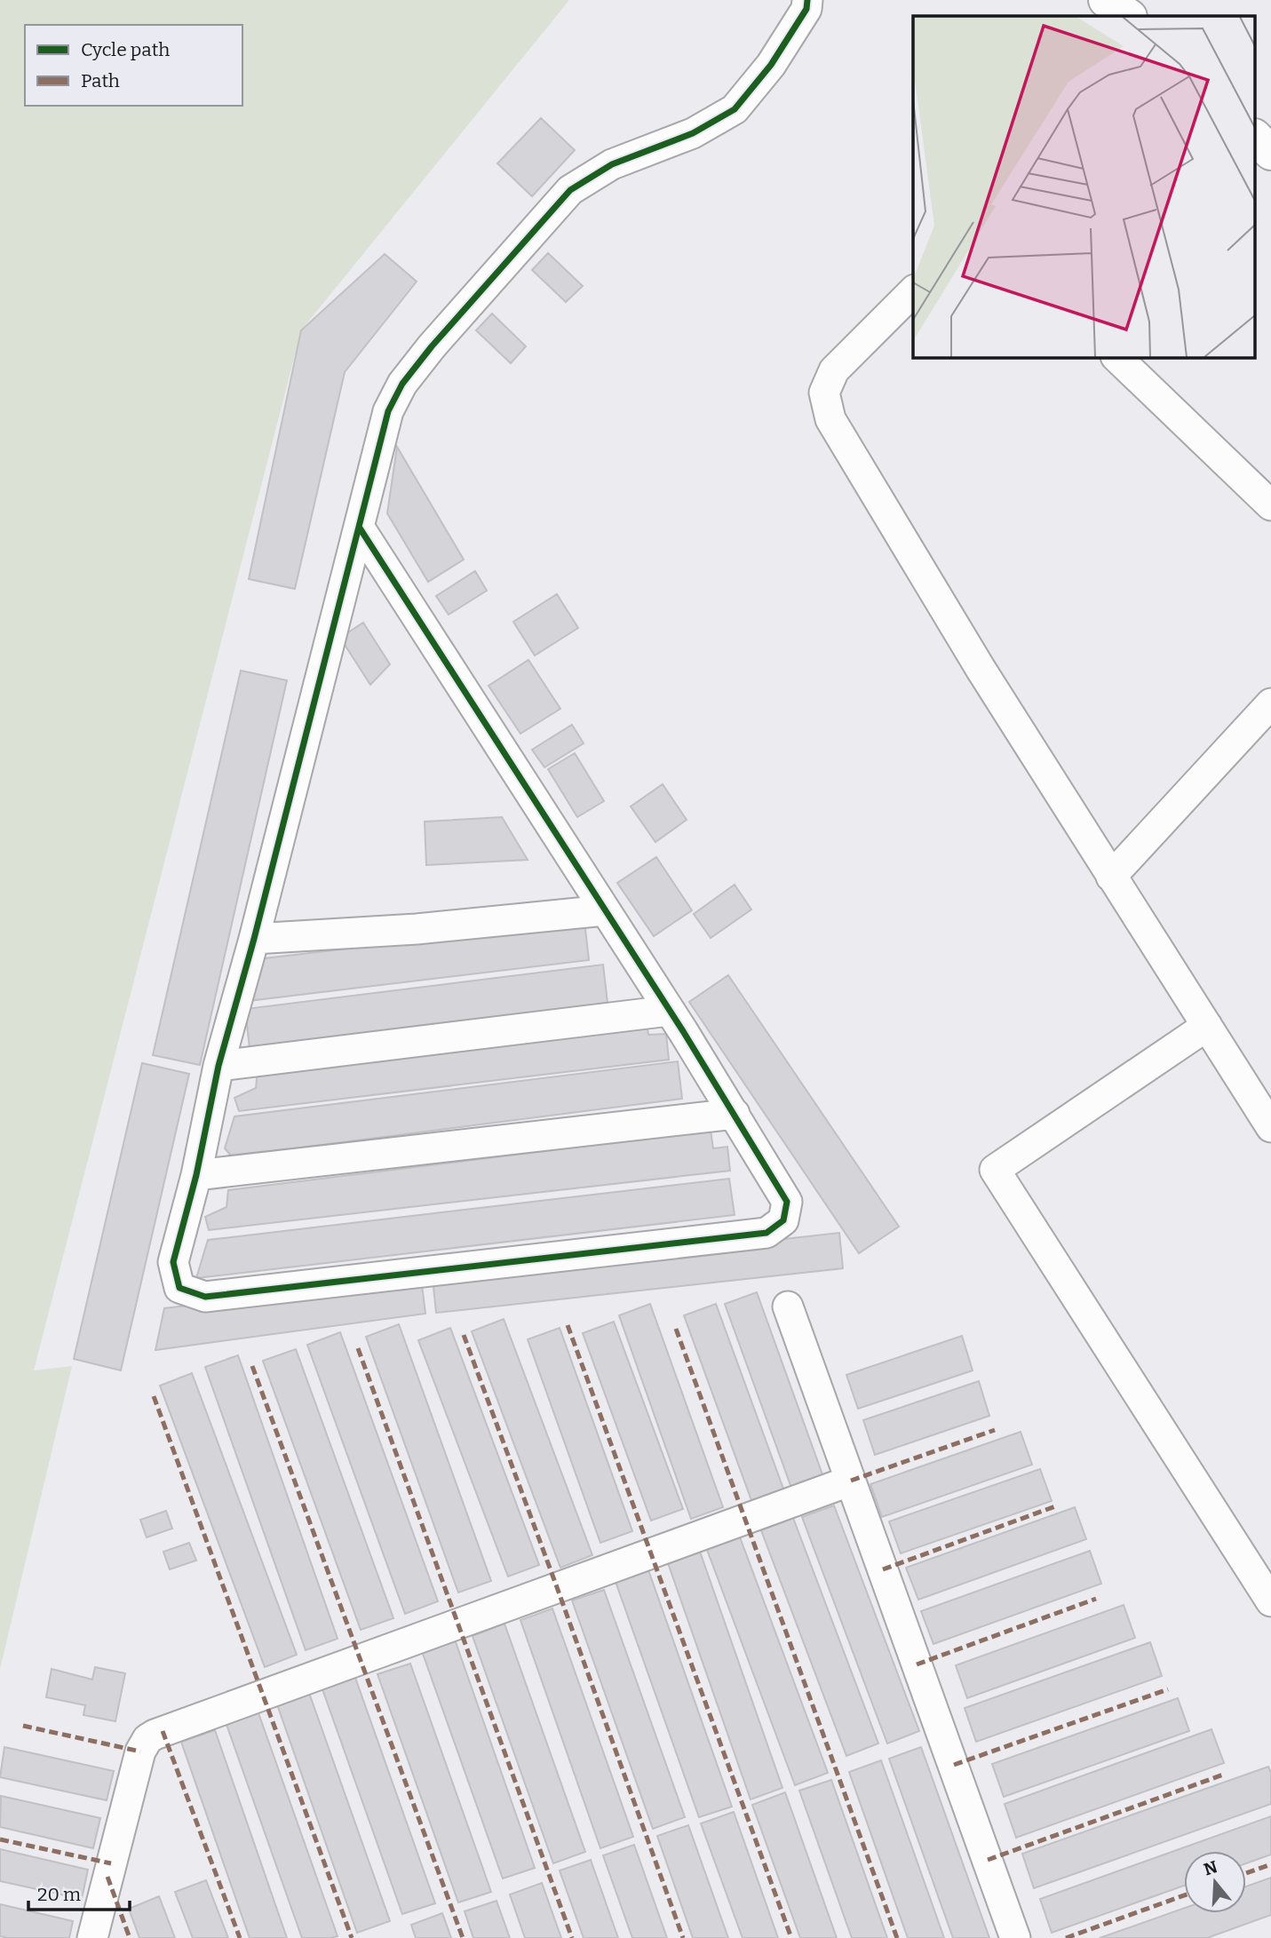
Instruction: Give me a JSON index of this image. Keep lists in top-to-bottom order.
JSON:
{
  "legend": ["Cycle path", "Path"],
  "scale_bar": "20 m",
  "north": "top"
}
